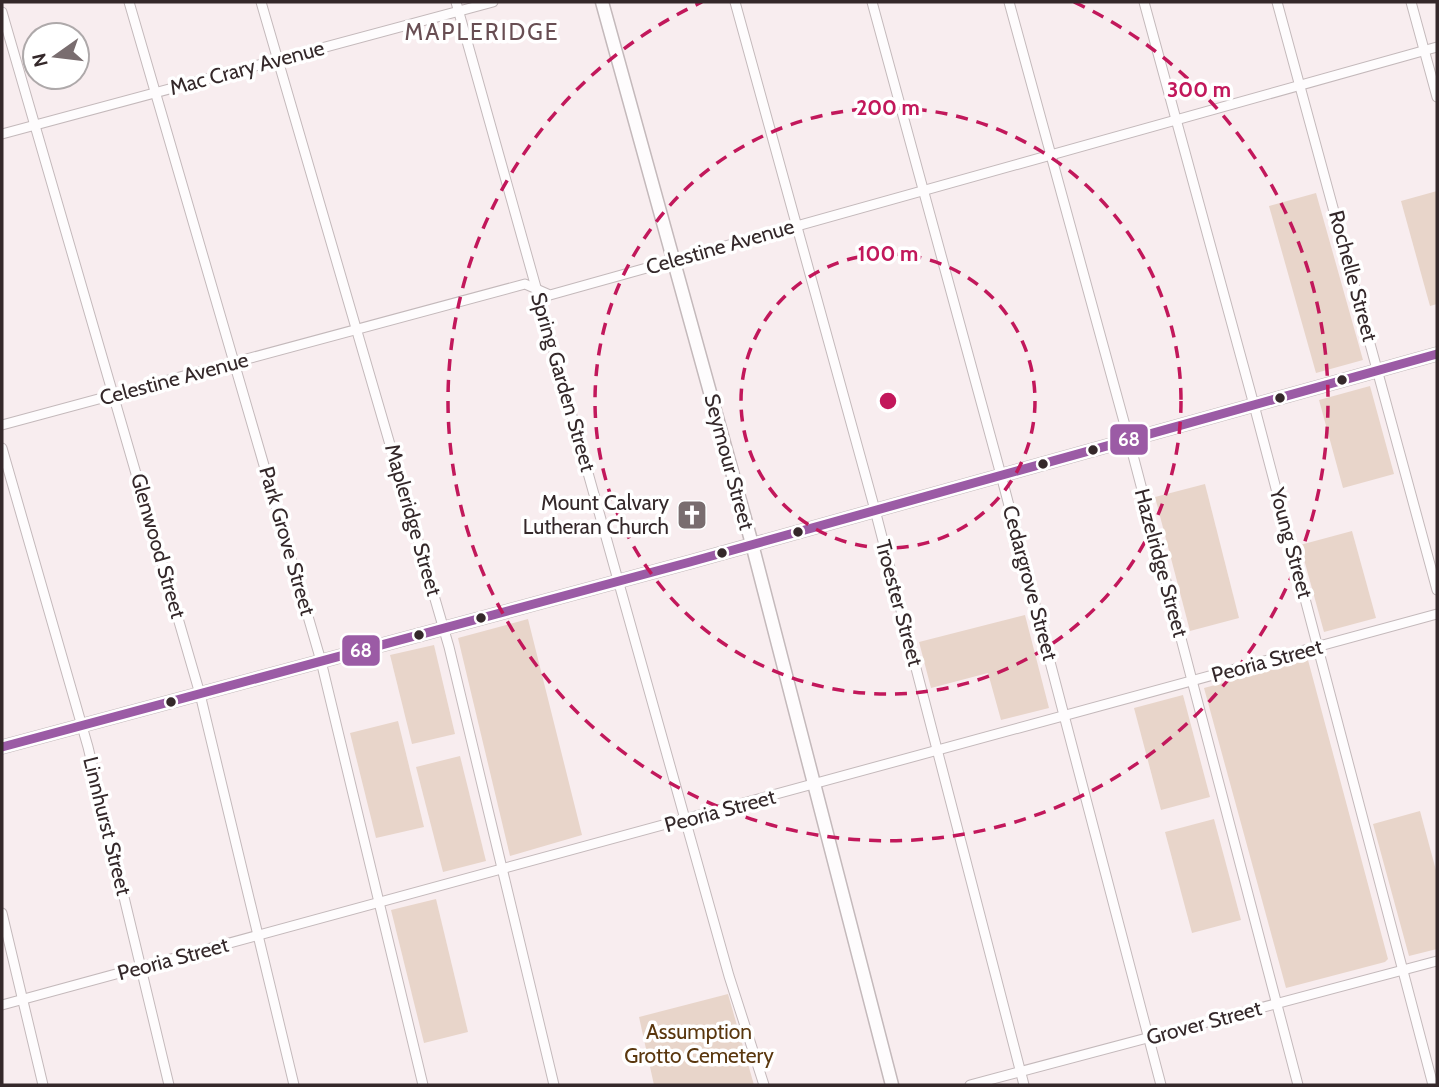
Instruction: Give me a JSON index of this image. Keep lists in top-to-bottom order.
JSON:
{
  "streets": {
    "street": [
      "Mac Crary Avenue",
      "Celestine Avenue",
      "Rochelle Street",
      "Spring Garden Street",
      "Seymour Street",
      "Mapleridge Street",
      "Park Grove Street",
      "Young Street",
      "Glenwood Street",
      "Hazelridge Street",
      "Cedargrove Street",
      "Troester Street",
      "Peoria Street",
      "Linnhurst Street",
      "Grover Street"
    ]
  },
  "crossings": [
    ["Mac Crary Avenue", "Spring Garden Street"],
    ["Mac Crary Avenue", "Mapleridge Street"],
    ["Mac Crary Avenue", "Park Grove Street"],
    ["Mac Crary Avenue", "Glenwood Street"],
    ["Celestine Avenue", "Rochelle Street"],
    ["Celestine Avenue", "Spring Garden Street"],
    ["Celestine Avenue", "Seymour Street"],
    ["Celestine Avenue", "Mapleridge Street"],
    ["Celestine Avenue", "Park Grove Street"],
    ["Celestine Avenue", "Young Street"],
    ["Celestine Avenue", "Glenwood Street"],
    ["Celestine Avenue", "Hazelridge Street"],
    ["Celestine Avenue", "Cedargrove Street"],
    ["Celestine Avenue", "Troester Street"],
    ["Spring Garden Street", "Peoria Street"],
    ["Seymour Street", "Peoria Street"],
    ["Mapleridge Street", "Peoria Street"],
    ["Park Grove Street", "Peoria Street"],
    ["Young Street", "Peoria Street"],
    ["Young Street", "Grover Street"],
    ["Glenwood Street", "Peoria Street"],
    ["Hazelridge Street", "Peoria Street"],
    ["Hazelridge Street", "Grover Street"],
    ["Cedargrove Street", "Peoria Street"],
    ["Cedargrove Street", "Grover Street"],
    ["Troester Street", "Peoria Street"],
    ["Troester Street", "Grover Street"],
    ["Peoria Street", "Linnhurst Street"]
  ],
  "districts": ["MAPLERIDGE"],
  "parks": ["Assumption Grotto Cemetery"],
  "places": {
    "church": ["Mount Calvary Lutheran Church"]
  },
  "lines": ["transit line 68"],
  "north": "left",
  "rings": ["300 m", "200 m", "100 m"]
}
